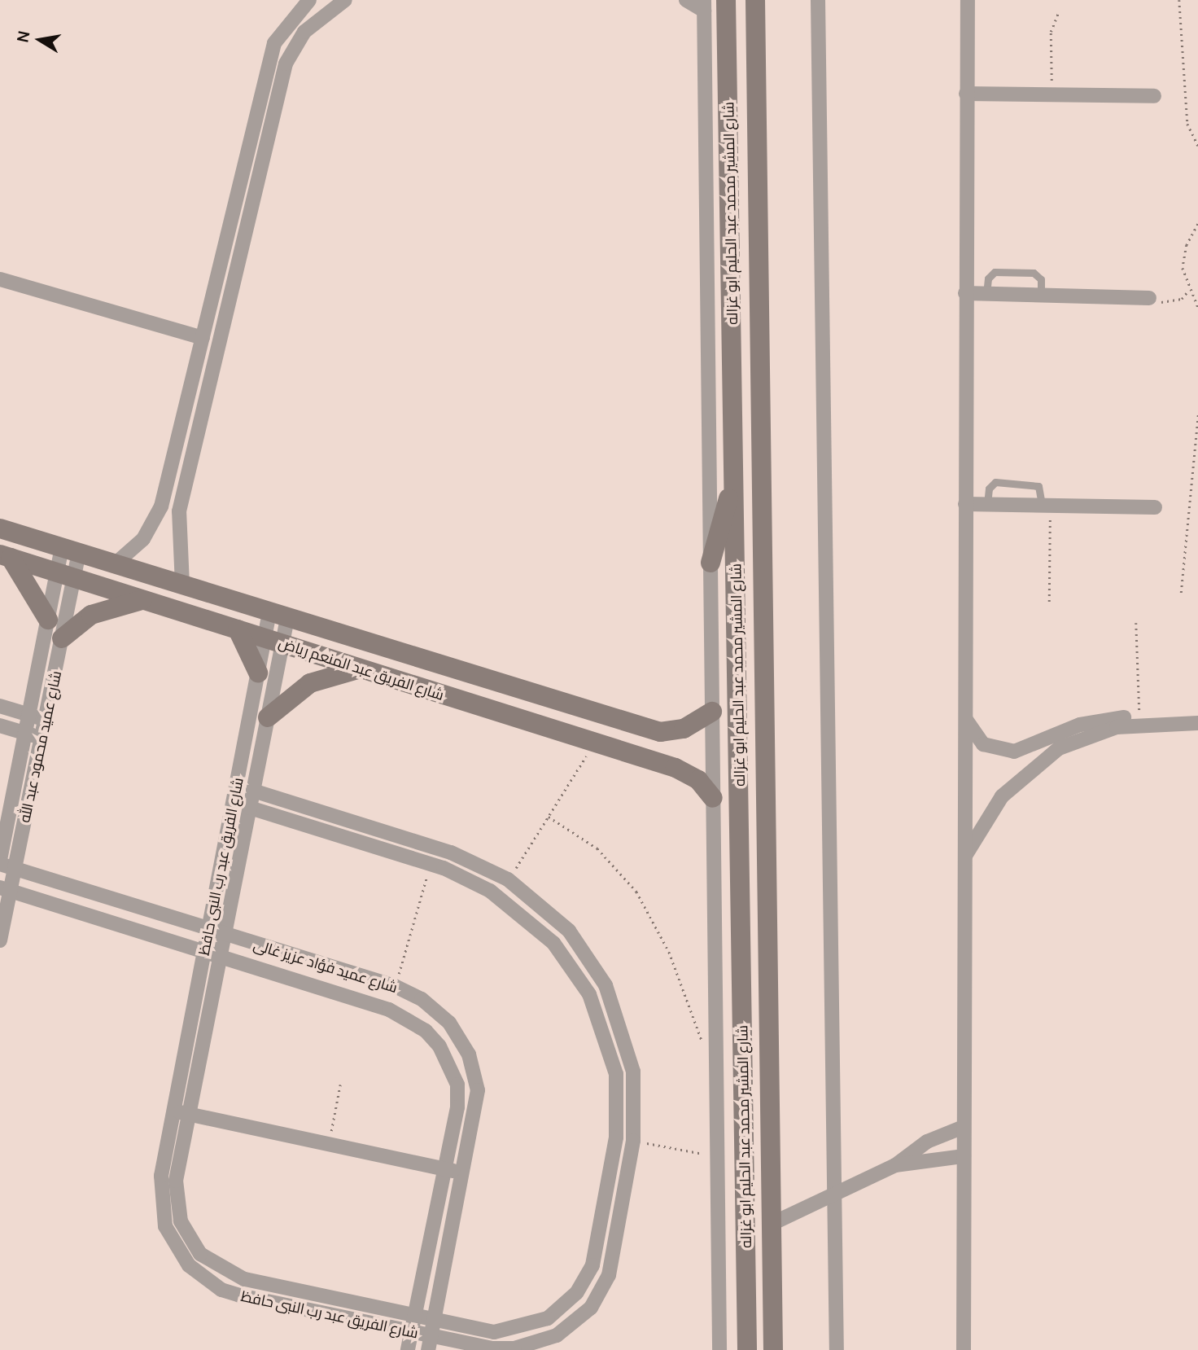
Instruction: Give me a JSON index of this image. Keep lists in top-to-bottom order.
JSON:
{
  "streets": {
    "street": [
      "شارع المشير محمد عبد الحليم ابو غزاله",
      "شارع الفريق عبد المنعم رياض",
      "شارع عميد محمود عبد الله",
      "شارع الفريق عبد رب النبى حافظ",
      "شارع عميد فؤاد عزيز غالى"
    ]
  },
  "crossings": [
    ["شارع الفريق عبد المنعم رياض", "شارع عميد محمود عبد الله"],
    ["شارع الفريق عبد المنعم رياض", "شارع الفريق عبد رب النبى حافظ"],
    ["شارع عميد محمود عبد الله", "شارع عميد فؤاد عزيز غالى"],
    ["شارع الفريق عبد رب النبى حافظ", "شارع عميد فؤاد عزيز غالى"]
  ],
  "north": "left"
}
